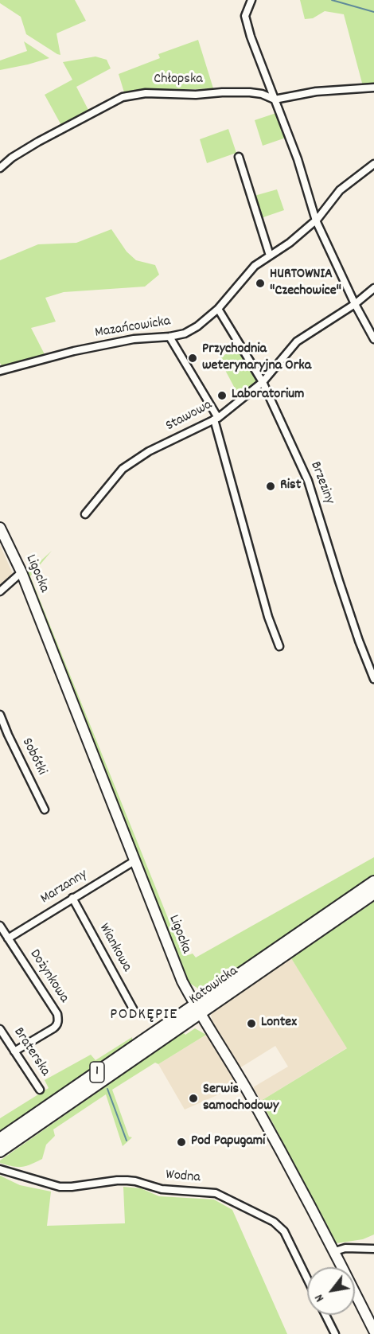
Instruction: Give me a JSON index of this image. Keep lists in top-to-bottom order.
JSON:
{
  "streets": {
    "main road": ["Katowicka", "1"],
    "street": [
      "Chłopska",
      "Mazańcowicka",
      "Stawowa",
      "Brzeziny",
      "Ligocka",
      "Sobótki",
      "Marzanny",
      "Wiankowa",
      "Dożynkowa",
      "Braterska",
      "Wodna"
    ]
  },
  "crossings": [
    ["Mazańcowicka", "Brzeziny"],
    ["Stawowa", "Brzeziny"],
    ["Ligocka", "Marzanny"],
    ["Ligocka", "Katowicka"],
    ["Marzanny", "Wiankowa"],
    ["Marzanny", "Dożynkowa"],
    ["Dożynkowa", "Braterska"]
  ],
  "districts": ["PODKĘPIE"],
  "places": [
    "HURTOWNIA \"Czechowice\"",
    "Przychodnia weterynaryjna Orka",
    "Laboratorium",
    "Rist",
    "Lontex",
    "Serwis samochodowy",
    "Pod Papugami"
  ],
  "north": "bottom left"
}
